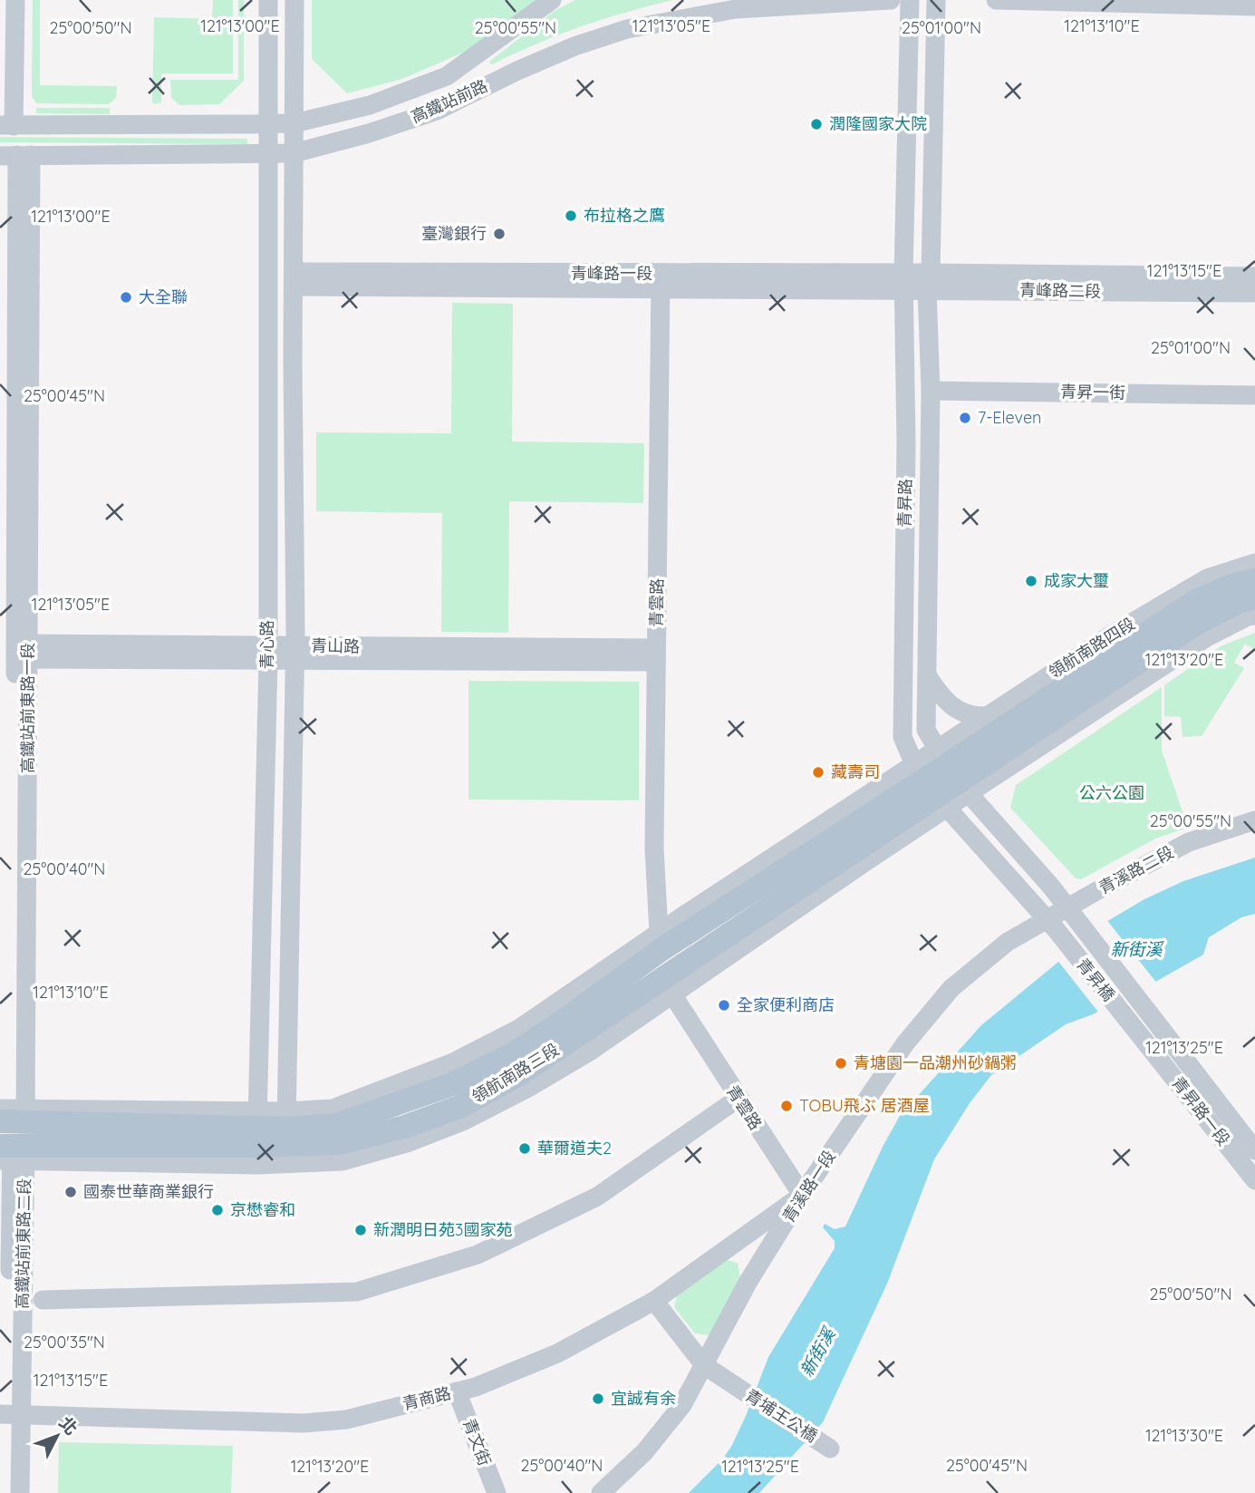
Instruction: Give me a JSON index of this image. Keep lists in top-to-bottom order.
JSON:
{
  "streets": {
    "main road": ["領航南路四段", "領航南路三段"],
    "street": [
      "高鐵站前路",
      "青峰路一段",
      "青峰路二段",
      "青昇一街",
      "青昇路",
      "青雲路",
      "青心路",
      "青山路",
      "高鐵站前東路一段",
      "青溪路二段",
      "青昇橋",
      "青昇路一段",
      "青溪路一段",
      "高鐵站前東路二段",
      "青商路",
      "青埔王公橋",
      "青文街"
    ]
  },
  "crossings": [
    ["高鐵站前路", "青心路"],
    ["高鐵站前路", "高鐵站前東路一段"],
    ["青峰路一段", "青峰路二段"],
    ["青峰路一段", "青昇路"],
    ["青峰路一段", "青雲路"],
    ["青峰路一段", "青心路"],
    ["青峰路二段", "青昇路"],
    ["青昇一街", "青昇路"],
    ["青昇路", "領航南路四段"],
    ["青昇路", "青溪路二段"],
    ["青昇路", "青昇橋"],
    ["青昇路", "領航南路三段"],
    ["青昇路", "青溪路一段"],
    ["青雲路", "青山路"],
    ["青雲路", "領航南路三段"],
    ["青雲路", "青溪路一段"],
    ["青雲路", "青商路"],
    ["青心路", "青山路"],
    ["青心路", "領航南路三段"],
    ["青山路", "高鐵站前東路一段"],
    ["領航南路四段", "領航南路三段"],
    ["高鐵站前東路一段", "領航南路三段"],
    ["高鐵站前東路一段", "高鐵站前東路二段"],
    ["青溪路二段", "青溪路一段"],
    ["青昇橋", "青昇路一段"],
    ["領航南路三段", "高鐵站前東路二段"],
    ["青溪路一段", "青商路"],
    ["青溪路一段", "青埔王公橋"],
    ["高鐵站前東路二段", "青商路"],
    ["青商路", "青埔王公橋"],
    ["青商路", "青文街"]
  ],
  "water": ["新街溪"],
  "parks": ["公六公園"],
  "places": [
    "潤隆國家大院",
    "布拉格之鷹",
    "臺灣銀行",
    "大全聯",
    "7-Eleven",
    "成家大璽",
    "藏壽司",
    "全家便利商店",
    "青塘園一品潮州砂鍋粥",
    "TOBU飛ぶ 居酒屋",
    "華爾道夫2",
    "國泰世華商業銀行",
    "京懋睿和",
    "新潤明日苑3國家苑",
    "宜誠有余"
  ],
  "north": "top right",
  "coordinates": [
    "121°13'00\"E",
    "121°13'05\"E",
    "121°13'10\"E",
    "25°00'50\"N",
    "25°00'55\"N",
    "25°01'00\"N",
    "121°13'15\"E",
    "25°00'45\"N",
    "121°13'20\"E",
    "25°00'40\"N",
    "121°13'25\"E",
    "25°00'35\"N",
    "121°13'30\"E"
  ]
}
